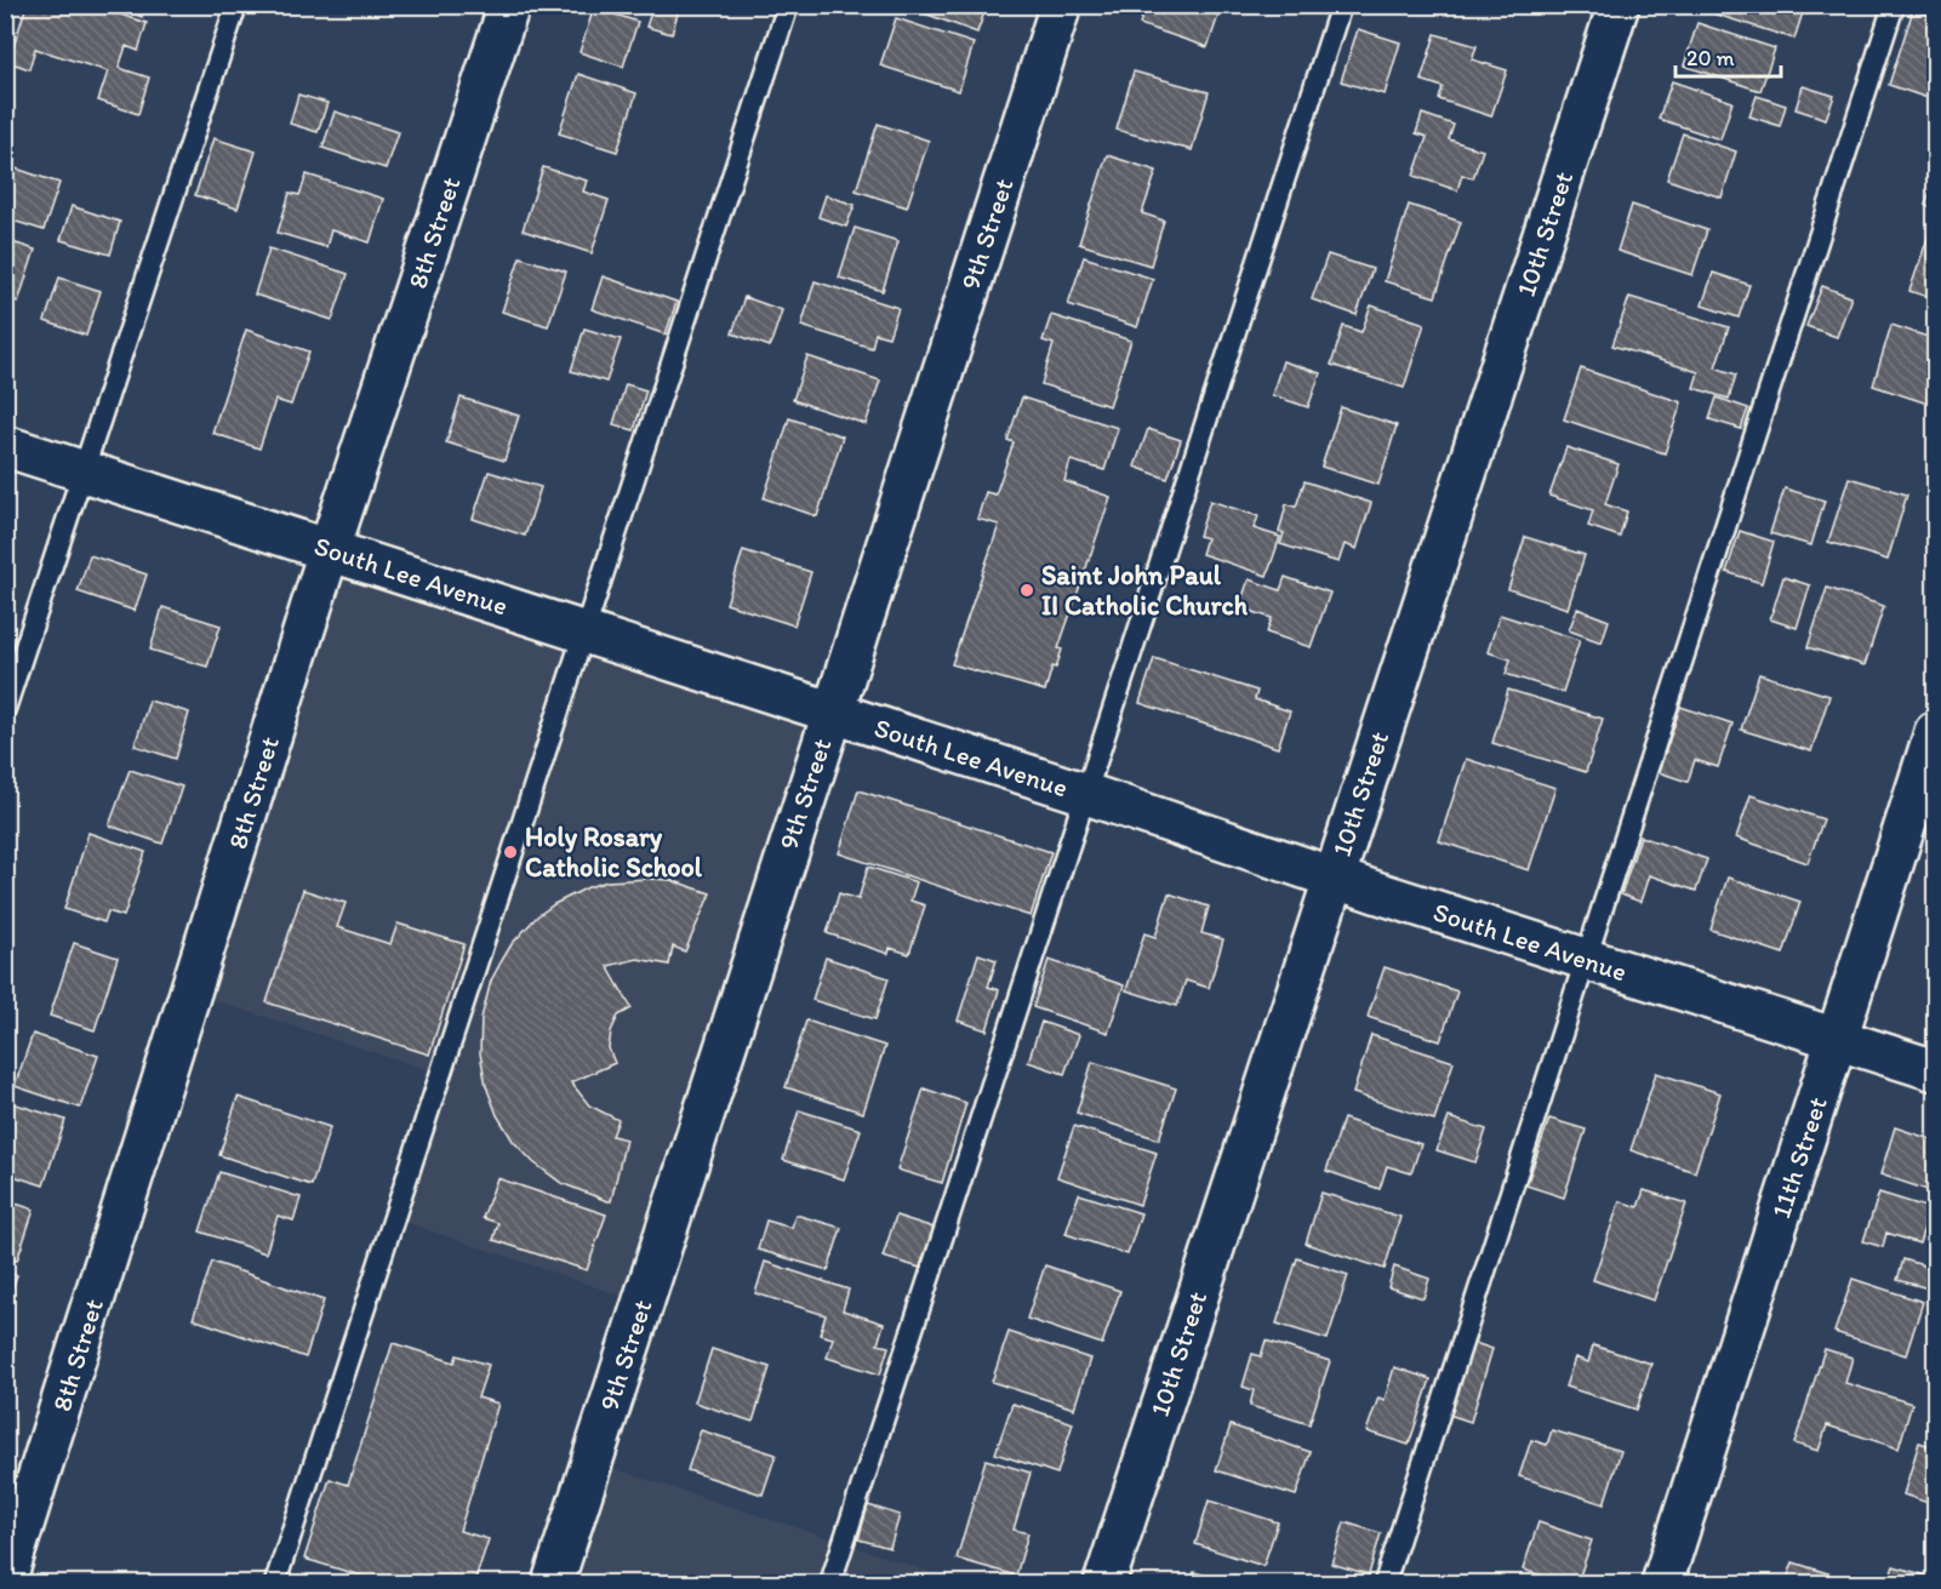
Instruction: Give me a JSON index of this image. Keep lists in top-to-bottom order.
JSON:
{
  "streets": {
    "street": [
      "8th Street",
      "9th Street",
      "10th Street",
      "South Lee Avenue",
      "11th Street"
    ]
  },
  "crossings": [
    ["8th Street", "South Lee Avenue"],
    ["9th Street", "South Lee Avenue"],
    ["10th Street", "South Lee Avenue"],
    ["South Lee Avenue", "11th Street"]
  ],
  "places": ["Saint John Paul II Catholic Church", "Holy Rosary Catholic School"],
  "scale_bar": "20 m"
}
